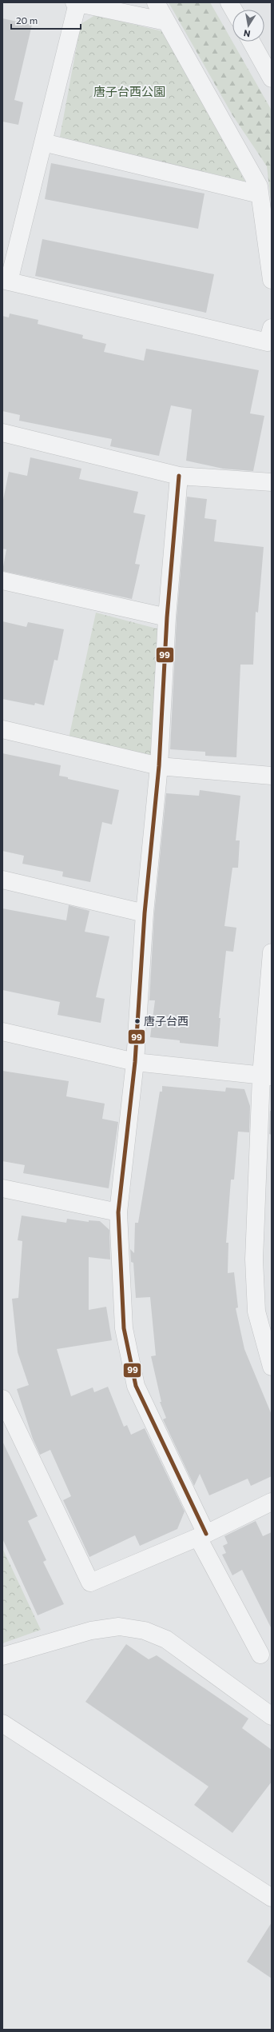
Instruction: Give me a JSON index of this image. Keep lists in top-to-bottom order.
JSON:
{
  "parks": ["唐子台西公園"],
  "places": ["唐子台西"],
  "lines": ["transit line 99"],
  "scale_bar": "20 m",
  "north": "bottom"
}
